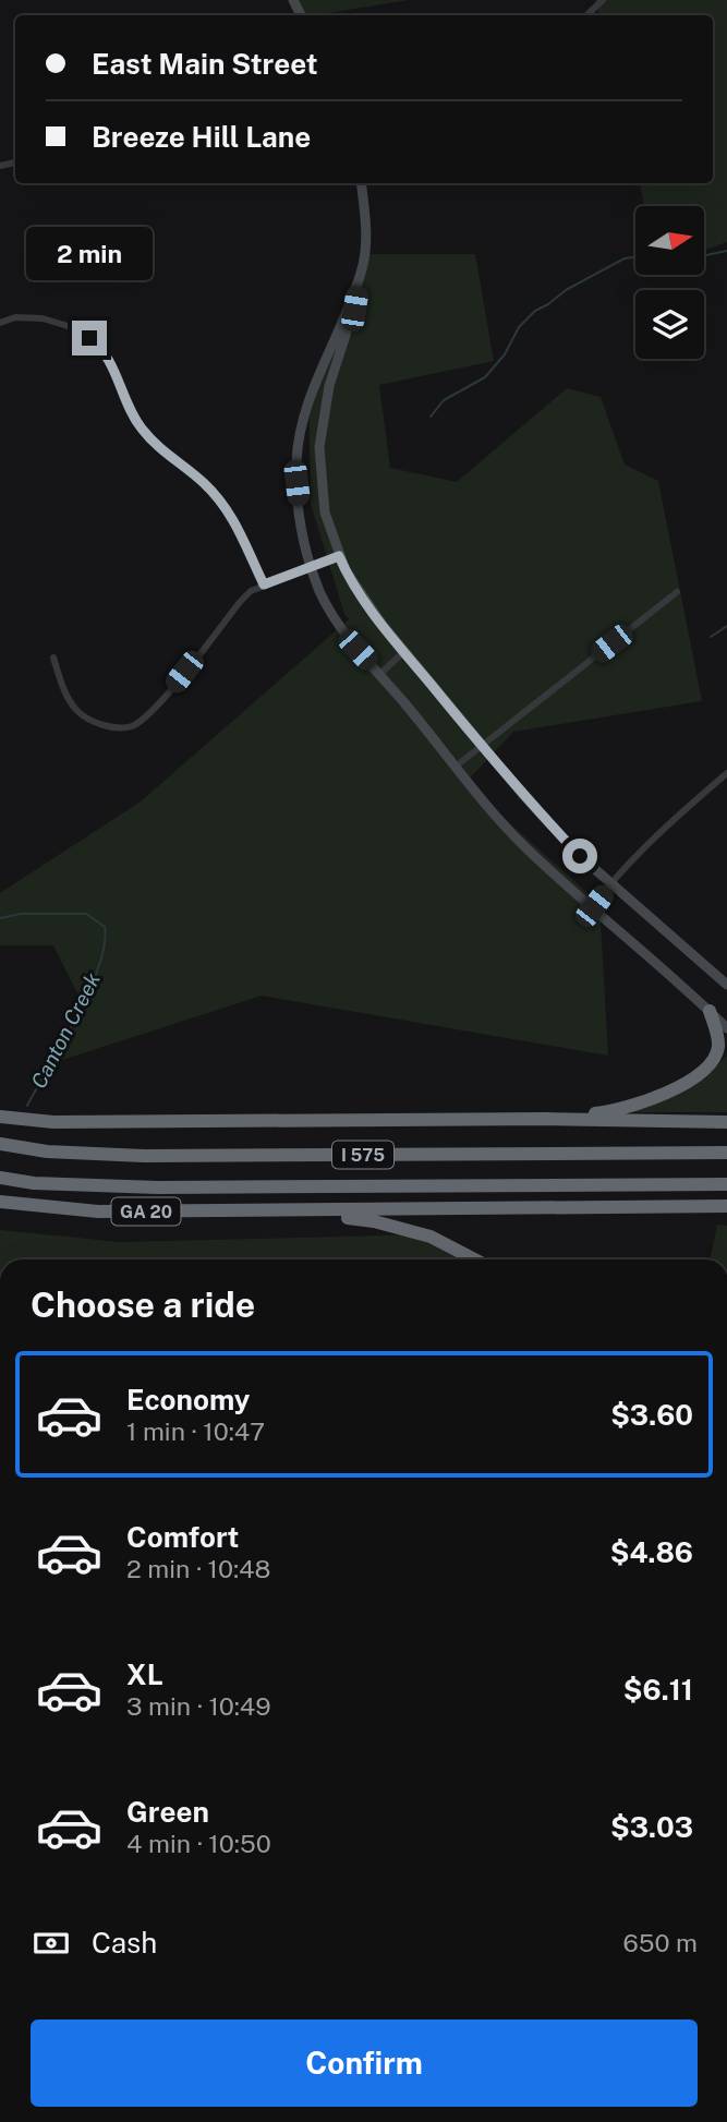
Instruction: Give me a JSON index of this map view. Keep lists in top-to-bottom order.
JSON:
{
  "streets": {
    "highway": ["I 575", "GA 20"]
  },
  "water": ["Canton Creek"],
  "north": "right",
  "page": {
    "banner": ["East Main Street", "Breeze Hill Lane"],
    "bubble": "2 min",
    "heading": "Choose a ride",
    "list": [
      {
        "name": "Economy",
        "note": "1 min · 10:47",
        "value": "$3.60"
      },
      {
        "name": "Comfort",
        "note": "2 min · 10:48",
        "value": "$4.86"
      },
      {
        "name": "XL",
        "note": "3 min · 10:49",
        "value": "$6.11"
      },
      {
        "name": "Green",
        "note": "4 min · 10:50",
        "value": "$3.03"
      }
    ],
    "pay": ["Cash", "650 m"],
    "buttons": "Confirm"
  }
}
